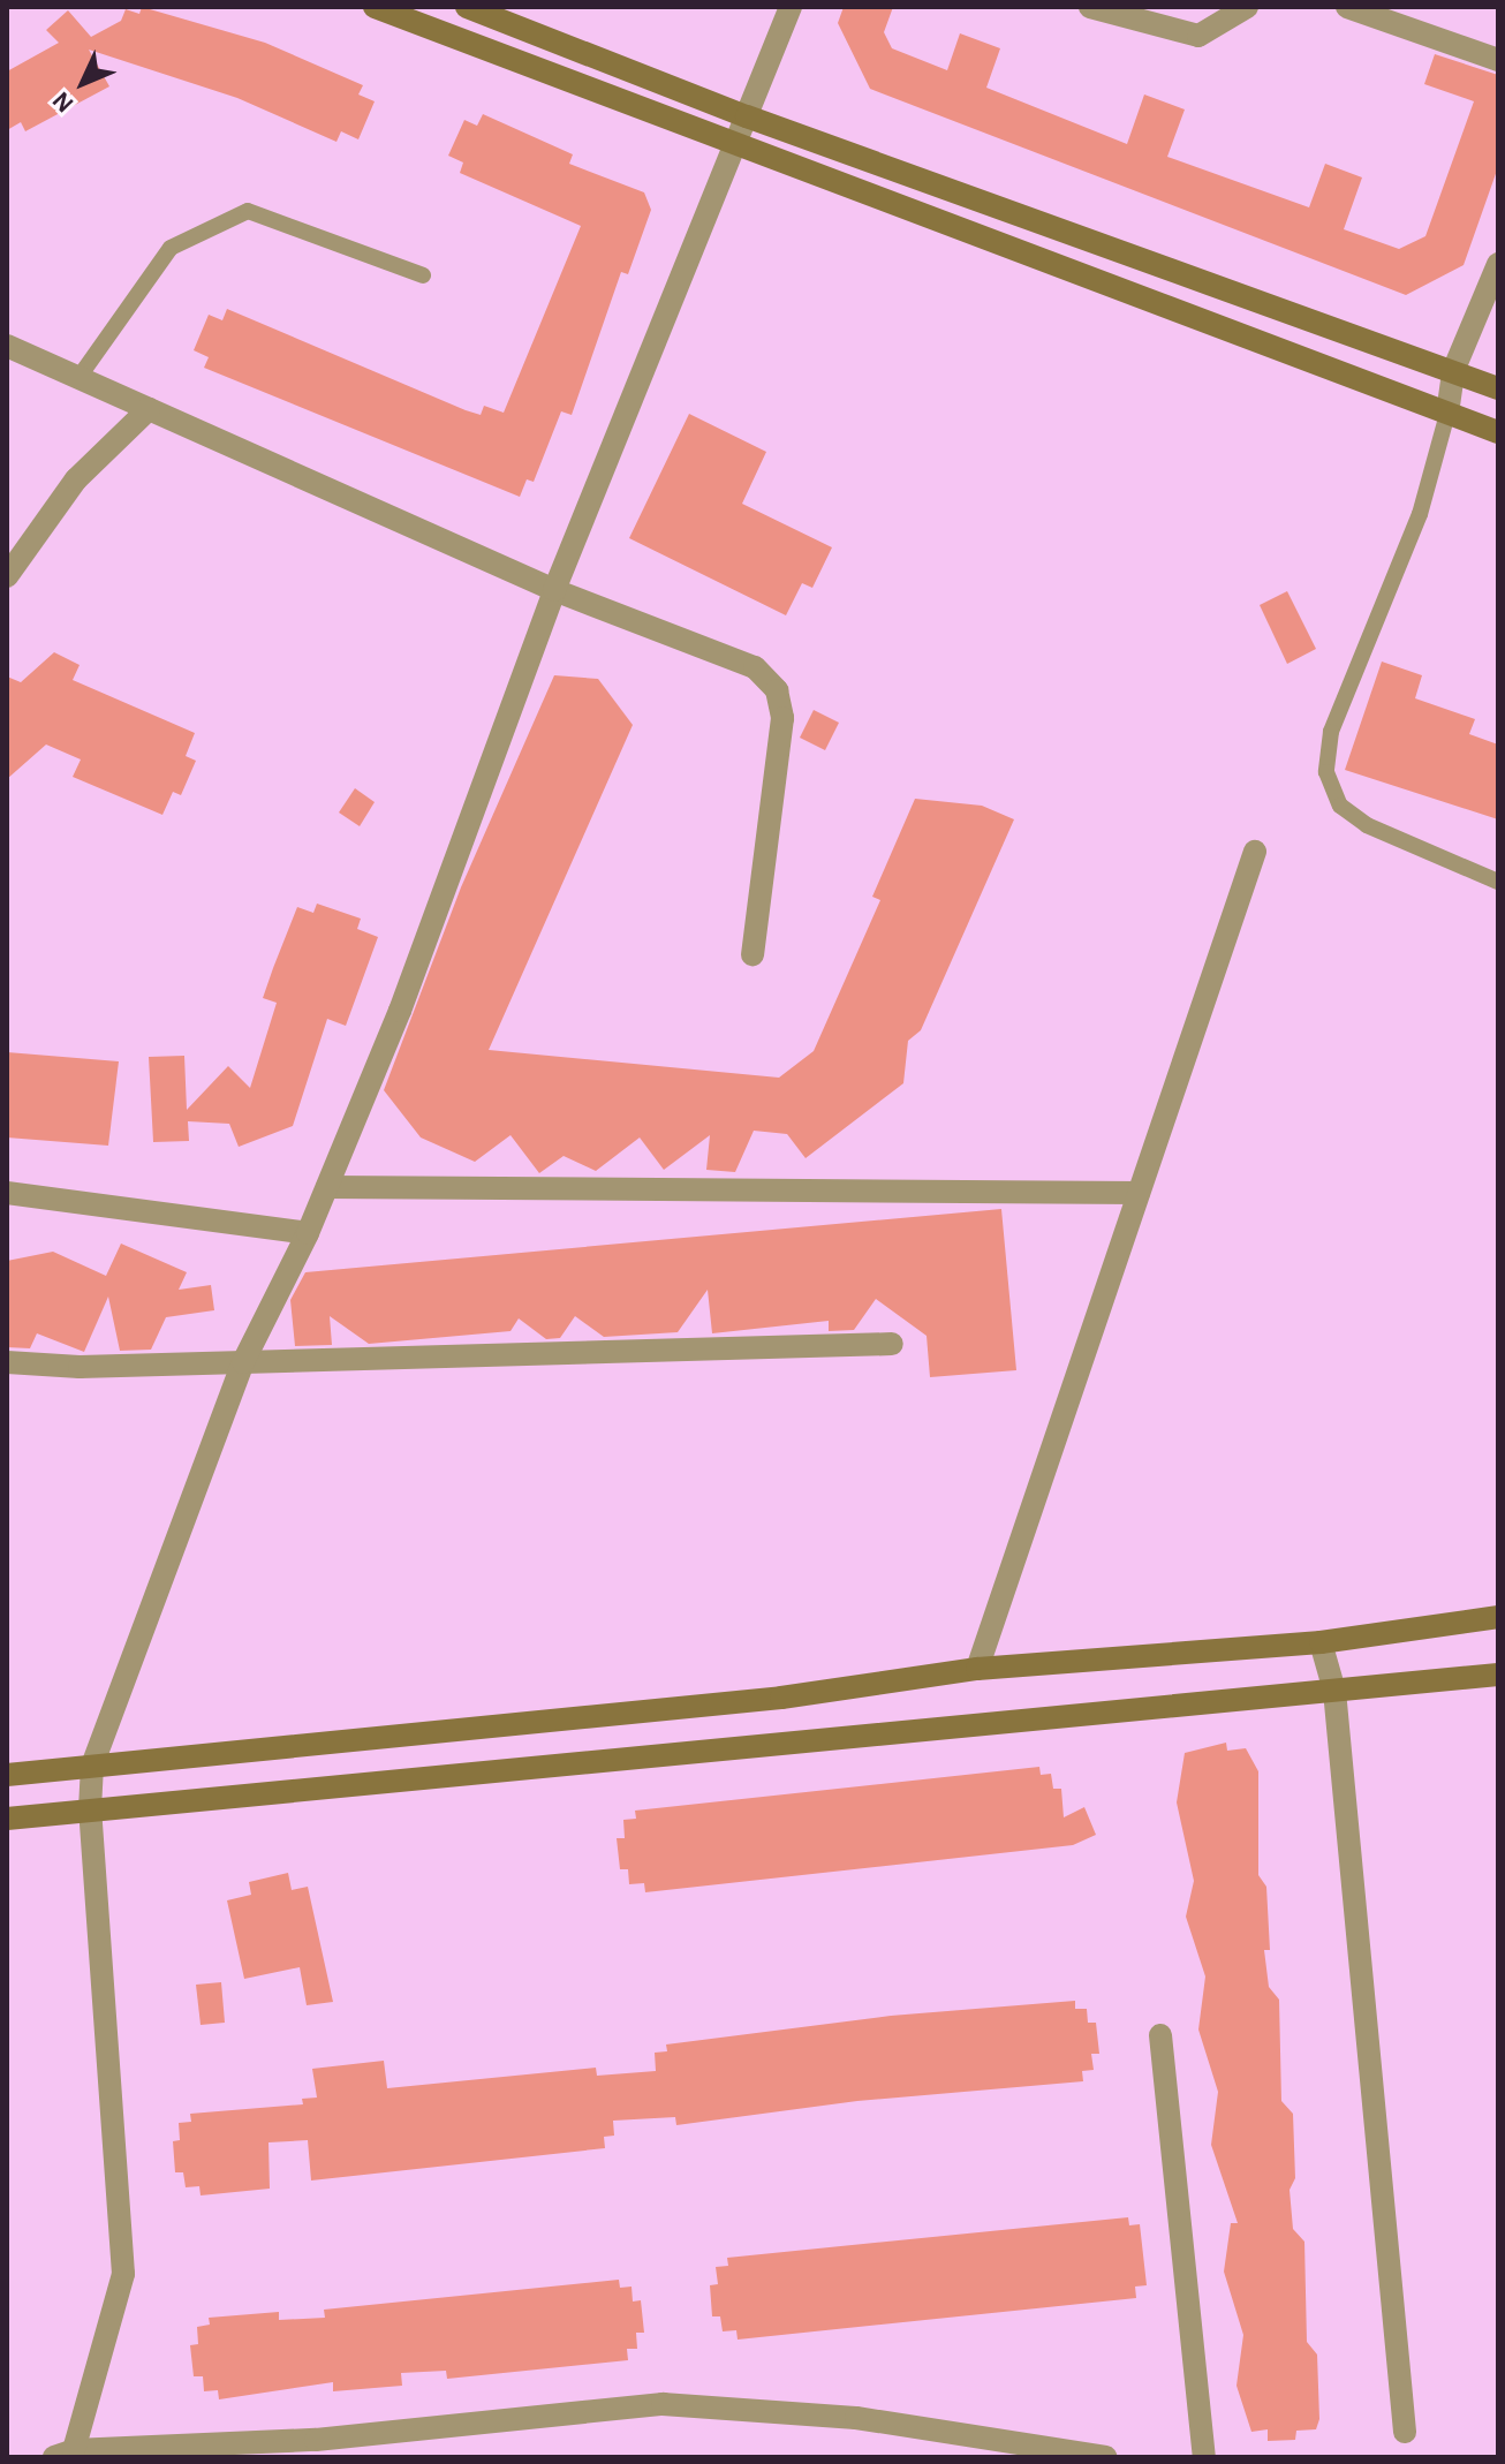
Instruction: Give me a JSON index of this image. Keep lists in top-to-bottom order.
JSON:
{
  "north": "bottom left"
}
